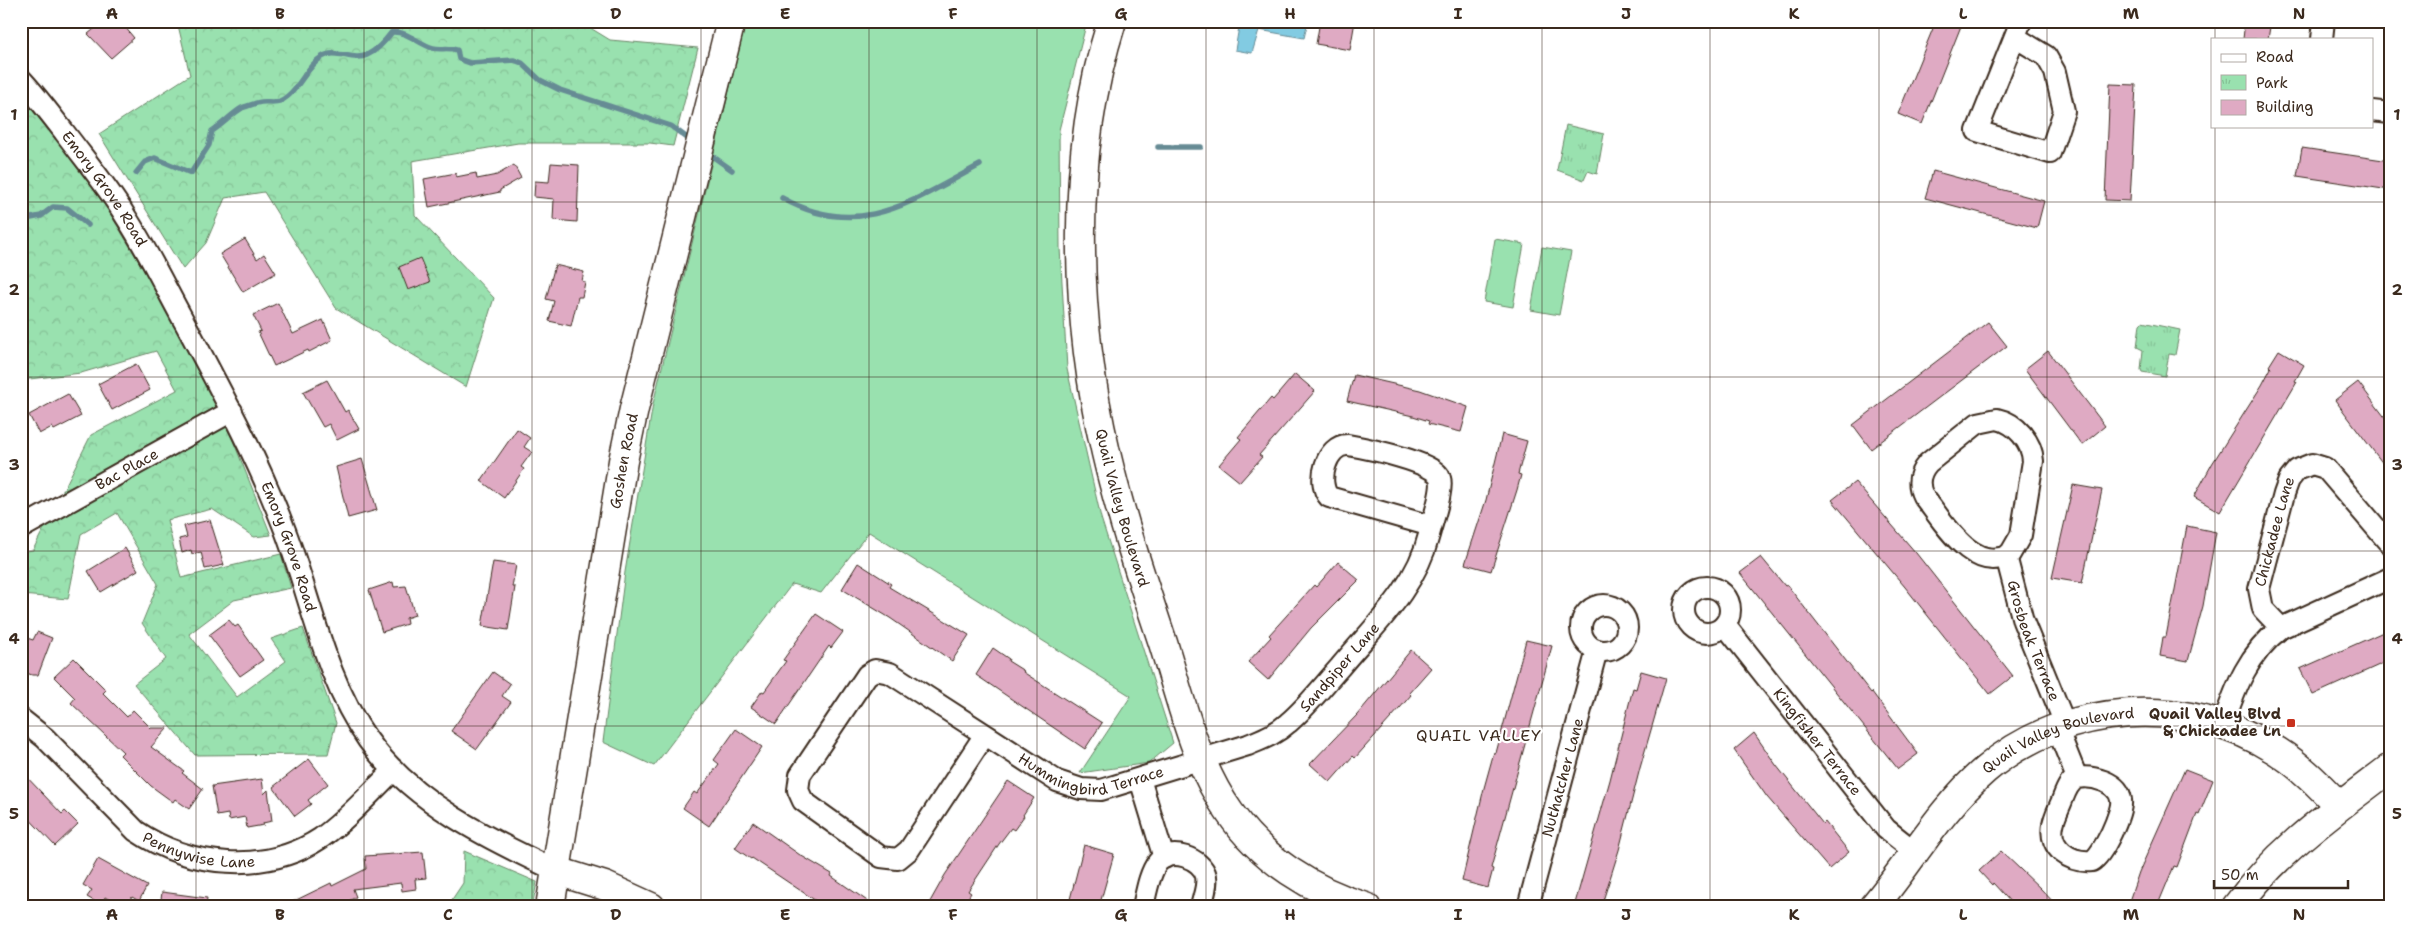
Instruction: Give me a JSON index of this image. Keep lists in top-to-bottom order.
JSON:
{
  "streets": {
    "street": [
      "Emory Grove Road",
      "Goshen Road",
      "Bac Place",
      "Quail Valley Boulevard",
      "Chickadee Lane",
      "Grosbeak Terrace",
      "Sandpiper Lane",
      "Kingfisher Terrace",
      "Hummingbird Terrace",
      "Nuthatcher Lane",
      "Pennywise Lane"
    ]
  },
  "crossings": [
    ["Emory Grove Road", "Goshen Road"],
    ["Emory Grove Road", "Bac Place"],
    ["Emory Grove Road", "Pennywise Lane"],
    ["Quail Valley Boulevard", "Grosbeak Terrace"],
    ["Quail Valley Boulevard", "Sandpiper Lane"],
    ["Quail Valley Boulevard", "Kingfisher Terrace"],
    ["Quail Valley Boulevard", "Hummingbird Terrace"],
    ["Sandpiper Lane", "Hummingbird Terrace"]
  ],
  "districts": ["QUAIL VALLEY"],
  "places": {
    "transit": ["Quail Valley Blvd & Chickadee Ln"]
  },
  "legend": ["Road", "Park", "Building"],
  "scale_bar": "50 m",
  "grid": {
    "columns": [
      "A",
      "B",
      "C",
      "D",
      "E",
      "F",
      "G",
      "H",
      "I",
      "J",
      "K",
      "L",
      "M",
      "N"
    ],
    "rows": [
      "1",
      "2",
      "3",
      "4",
      "5"
    ]
  }
}
